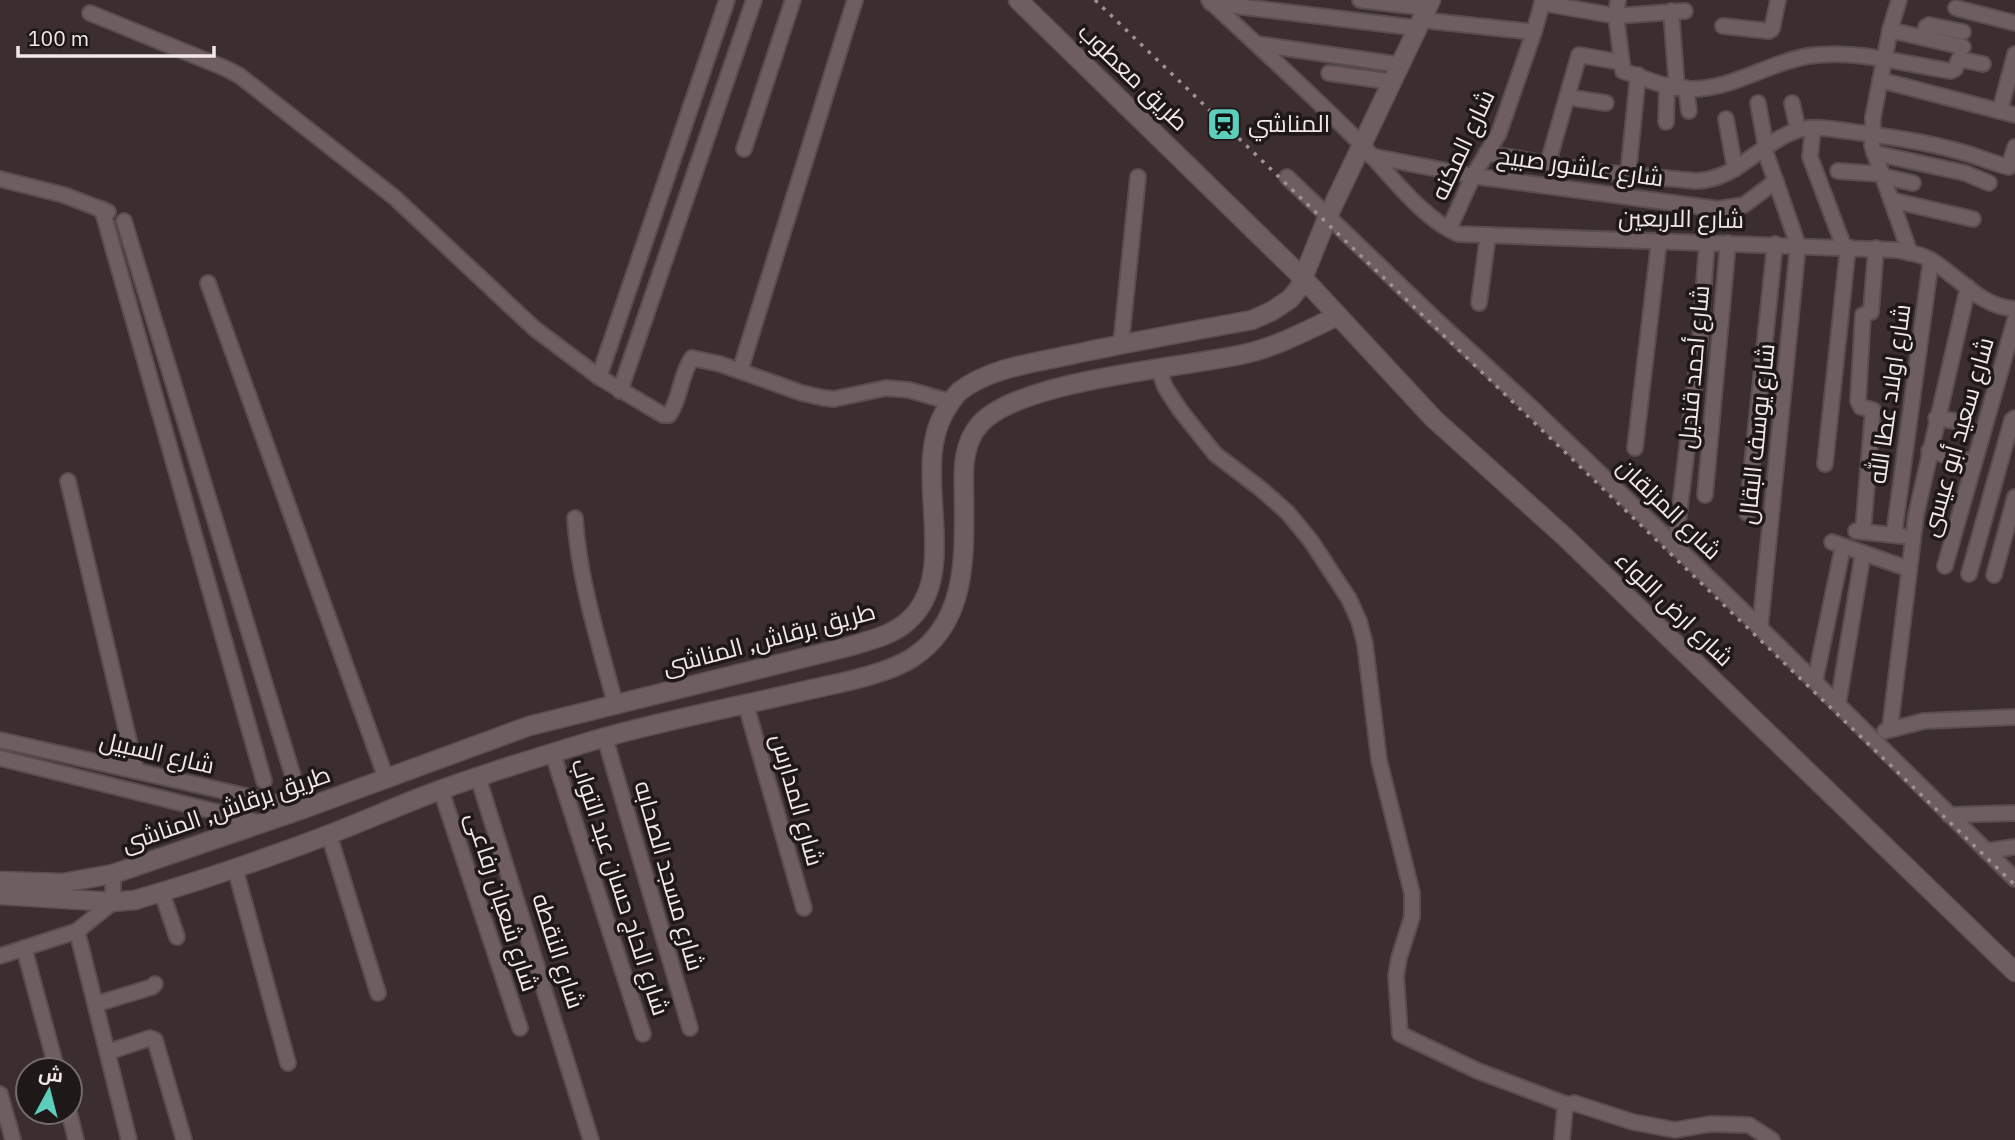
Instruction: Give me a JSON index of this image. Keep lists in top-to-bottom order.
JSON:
{
  "streets": {
    "street": [
      "طريق معطوب",
      "شارع المكنه",
      "شارع عاشور صبيح",
      "شارع الاربعين",
      "شارع أحمد قنديل",
      "شارع اولاد عطا الله",
      "شارع يوسف البقال",
      "شارع سعيد أبو عيسى",
      "شارع المزلقان",
      "شارع ارض اللواء",
      "طريق برقاش, المناشى",
      "شارع السبيل",
      "شارع المدارس",
      "شارع مسجد الصحابه",
      "شارع الحاج حسان عبد التواب",
      "شارع شعبان رفاعى",
      "شارع النقطه"
    ]
  },
  "crossings": [
    ["طريق معطوب", "شارع ارض اللواء"],
    ["طريق معطوب", "طريق برقاش, المناشى"],
    ["شارع المكنه", "شارع عاشور صبيح"],
    ["شارع المكنه", "شارع الاربعين"],
    ["شارع عاشور صبيح", "طريق برقاش, المناشى"],
    ["شارع الاربعين", "شارع أحمد قنديل"],
    ["شارع الاربعين", "شارع اولاد عطا الله"],
    ["شارع الاربعين", "شارع يوسف البقال"],
    ["شارع يوسف البقال", "شارع المزلقان"],
    ["شارع المزلقان", "طريق برقاش, المناشى"],
    ["شارع ارض اللواء", "طريق برقاش, المناشى"],
    ["طريق برقاش, المناشى", "شارع السبيل"]
  ],
  "places": {
    "station": ["المناشي"]
  },
  "scale_bar": "100 m",
  "north": "top"
}
